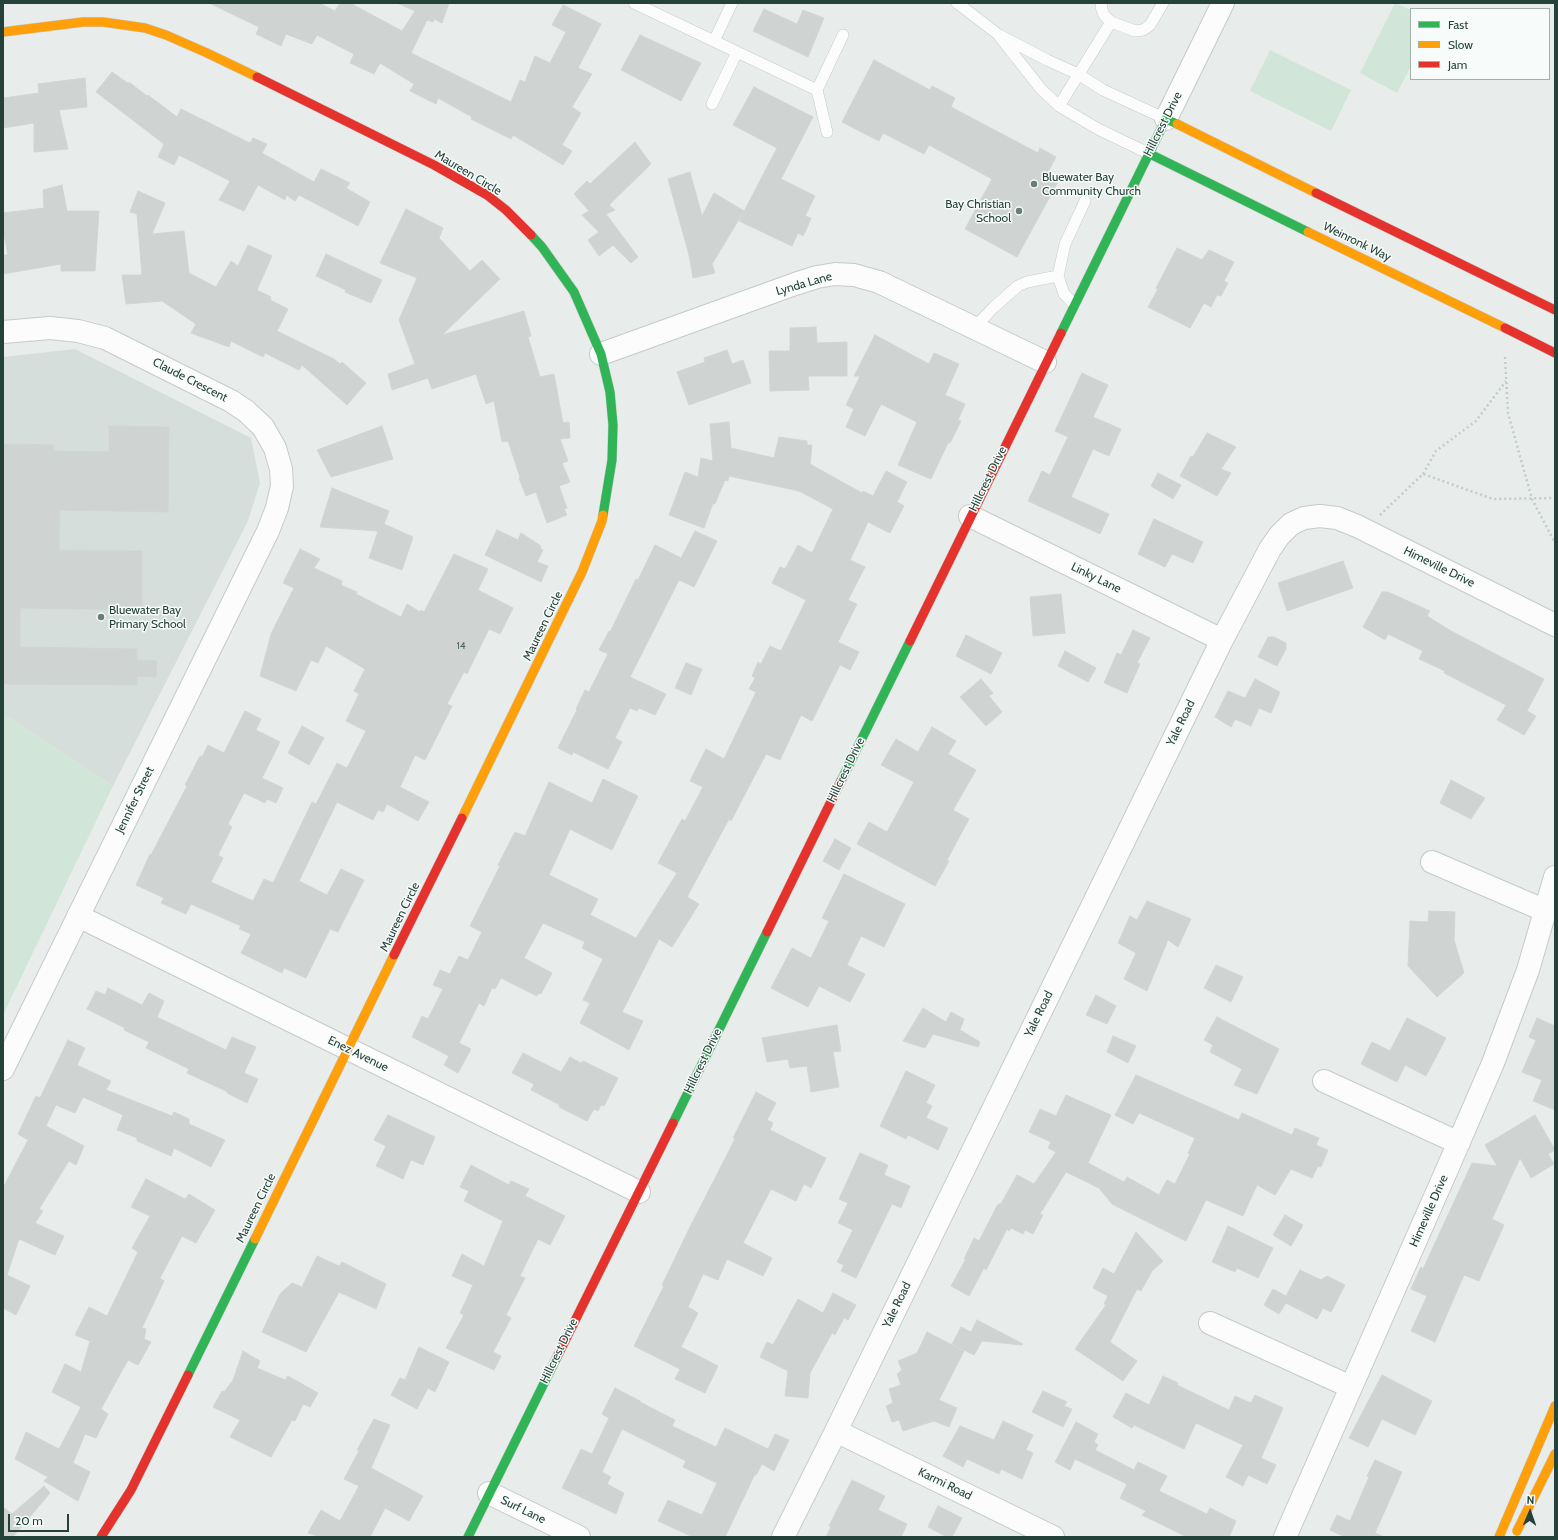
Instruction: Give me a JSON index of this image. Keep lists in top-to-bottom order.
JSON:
{
  "streets": {
    "main road": ["Hillcrest Drive", "Maureen Circle", "Weinronk Way"],
    "street": [
      "Lynda Lane",
      "Claude Crescent",
      "Himeville Drive",
      "Linky Lane",
      "Yale Road",
      "Jennifer Street",
      "Enez Avenue",
      "Karmi Road",
      "Surf Lane"
    ]
  },
  "crossings": [
    ["Hillcrest Drive", "Weinronk Way"],
    ["Hillcrest Drive", "Lynda Lane"],
    ["Hillcrest Drive", "Linky Lane"],
    ["Hillcrest Drive", "Enez Avenue"],
    ["Hillcrest Drive", "Surf Lane"],
    ["Maureen Circle", "Lynda Lane"],
    ["Maureen Circle", "Enez Avenue"],
    ["Claude Crescent", "Jennifer Street"],
    ["Himeville Drive", "Yale Road"],
    ["Linky Lane", "Yale Road"],
    ["Yale Road", "Karmi Road"],
    ["Jennifer Street", "Enez Avenue"]
  ],
  "places": ["Bluewater Bay Community Church", "Bay Christian School", "Bluewater Bay Primary School"],
  "house_numbers": ["14"],
  "legend": ["Fast", "Slow", "Jam"],
  "scale_bar": "20 m",
  "north": "top"
}
